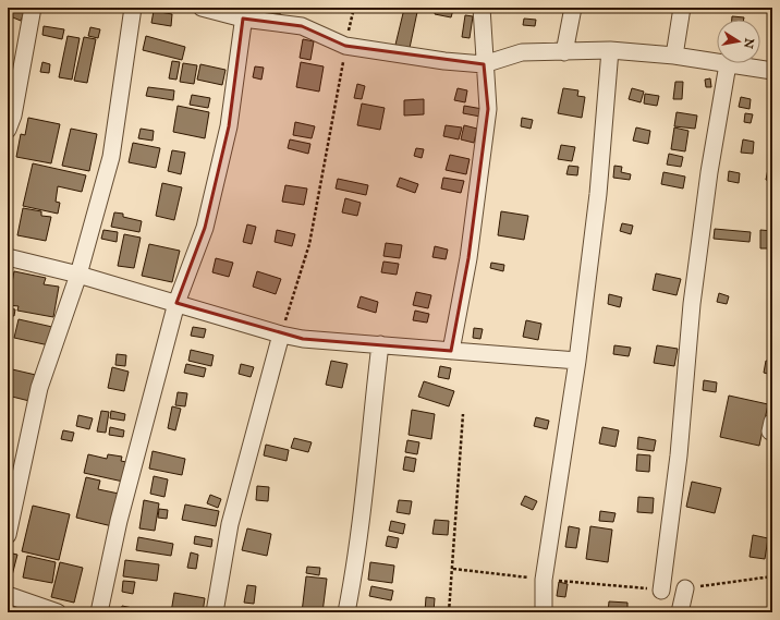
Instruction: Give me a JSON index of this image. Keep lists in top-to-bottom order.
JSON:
{
  "north": "right"
}
